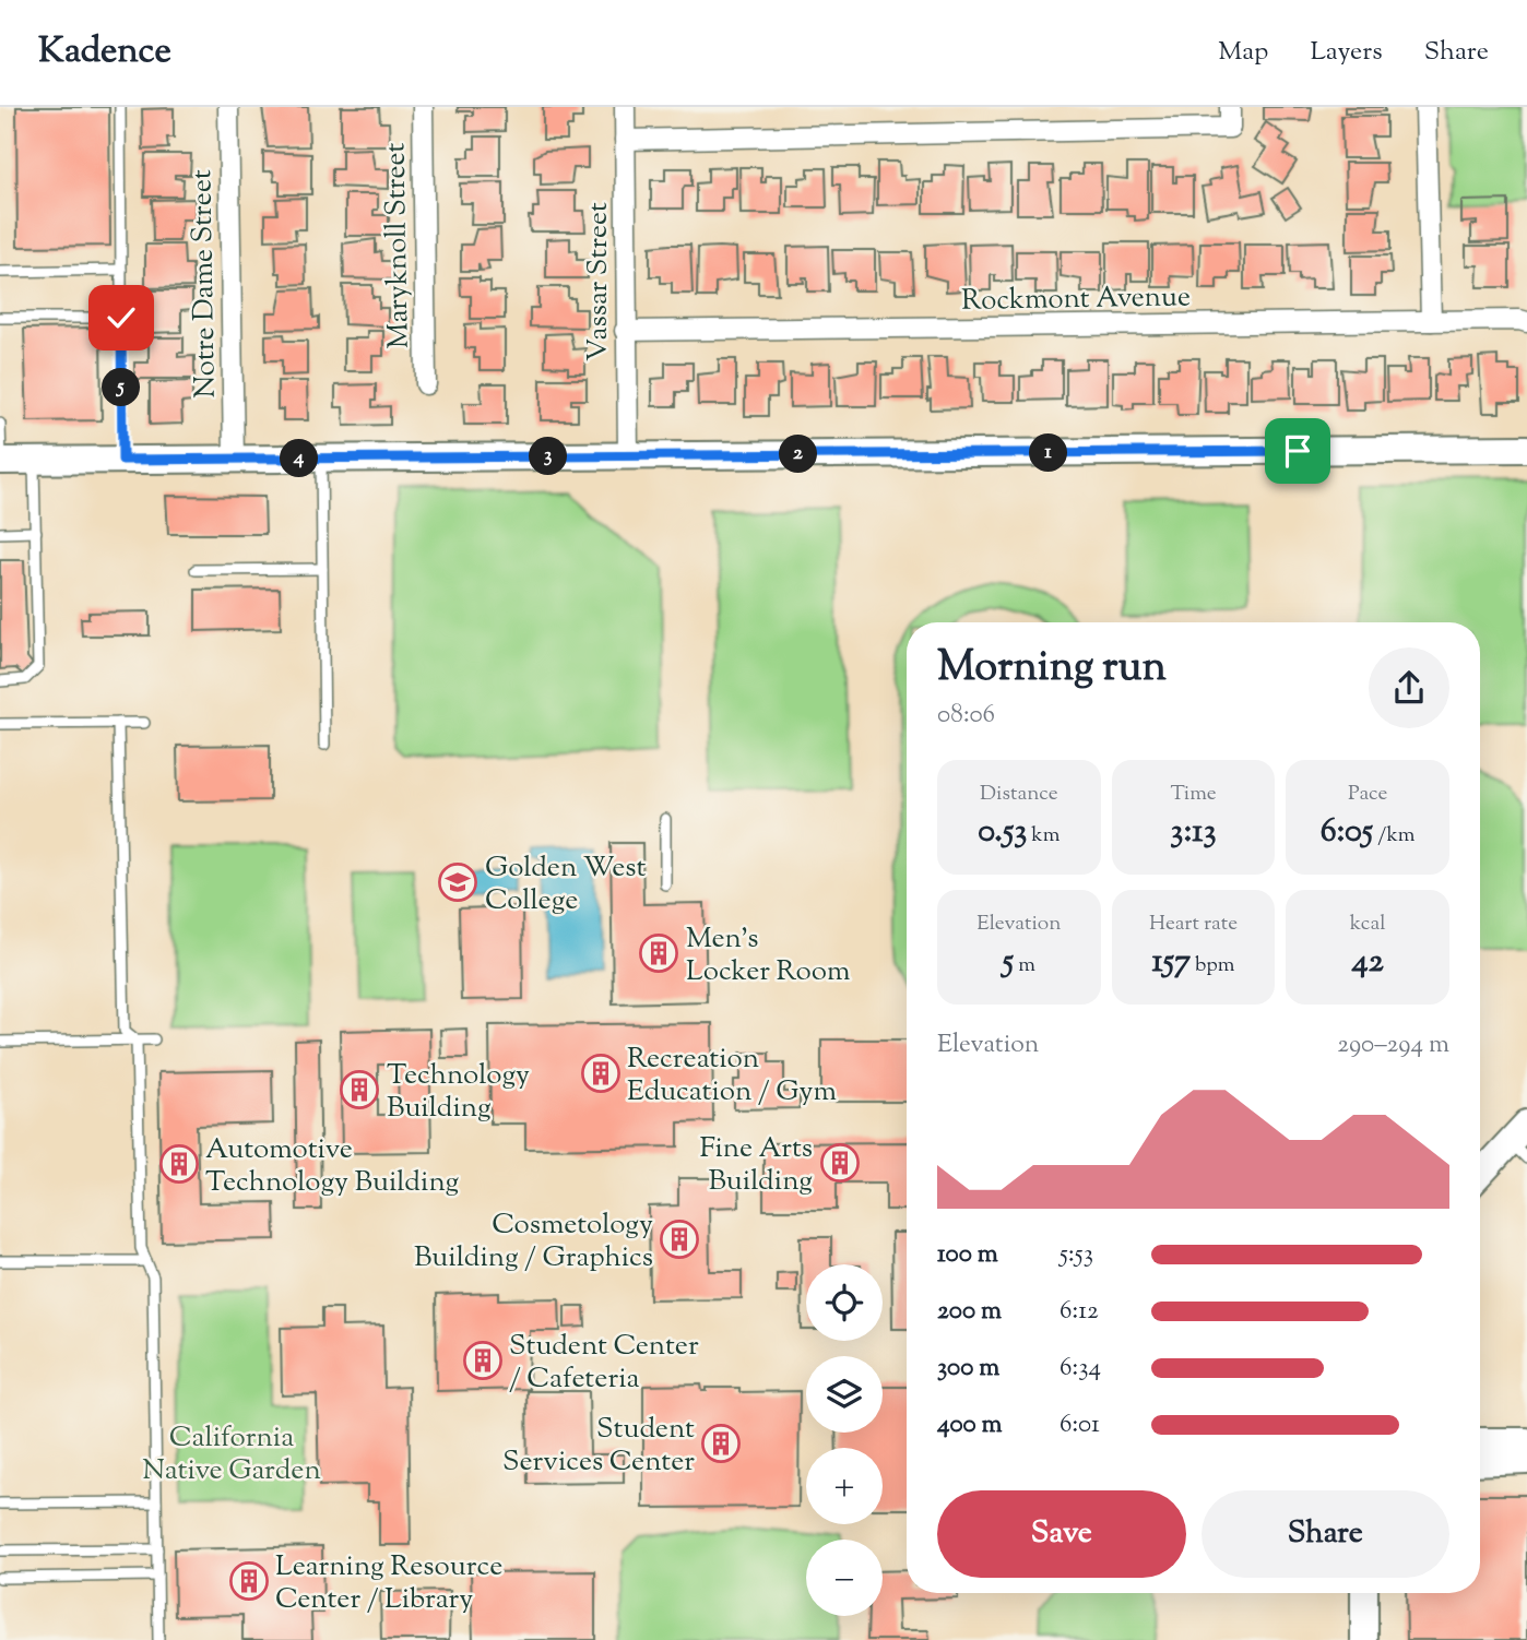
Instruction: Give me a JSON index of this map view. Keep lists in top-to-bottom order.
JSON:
{
  "streets": {
    "street": [
      "Maryknoll Street",
      "Vassar Street",
      "Notre Dame Street",
      "Rockmont Avenue"
    ]
  },
  "crossings": [
    ["Vassar Street", "Rockmont Avenue"]
  ],
  "parks": ["California Native Garden"],
  "places": {
    "school or university": ["Golden West College"],
    "building": [
      "Men's Locker Room",
      "Recreation Education / Gym",
      "Technology Building",
      "Fine Arts Building",
      "Automotive Technology Building",
      "Cosmetology Building / Graphics",
      "Student Center / Cafeteria",
      "Student Services Center",
      "Learning Resource Center / Library"
    ]
  },
  "page": {
    "header": "Kadence",
    "nav": ["Map", "Layers", "Share"],
    "pins": [
      "5",
      "1",
      "2",
      "3",
      "4"
    ],
    "heading": ["Morning run", "08:06"],
    "stats": [
      ["Distance", "0.53 km"],
      ["Time", "3:13"],
      ["Pace", "6:05 /km"],
      ["Elevation", "5 m"],
      ["Heart rate", "157 bpm"],
      ["kcal", "42"]
    ],
    "chart": ["Elevation", "290–294 m"],
    "list": [
      {
        "name": "100 m",
        "note": "5:53"
      },
      {
        "name": "200 m",
        "note": "6:12"
      },
      {
        "name": "300 m",
        "note": "6:34"
      },
      {
        "name": "400 m",
        "note": "6:01"
      }
    ],
    "map_buttons": ["+", "−"],
    "buttons": ["Save", "Share"]
  }
}
